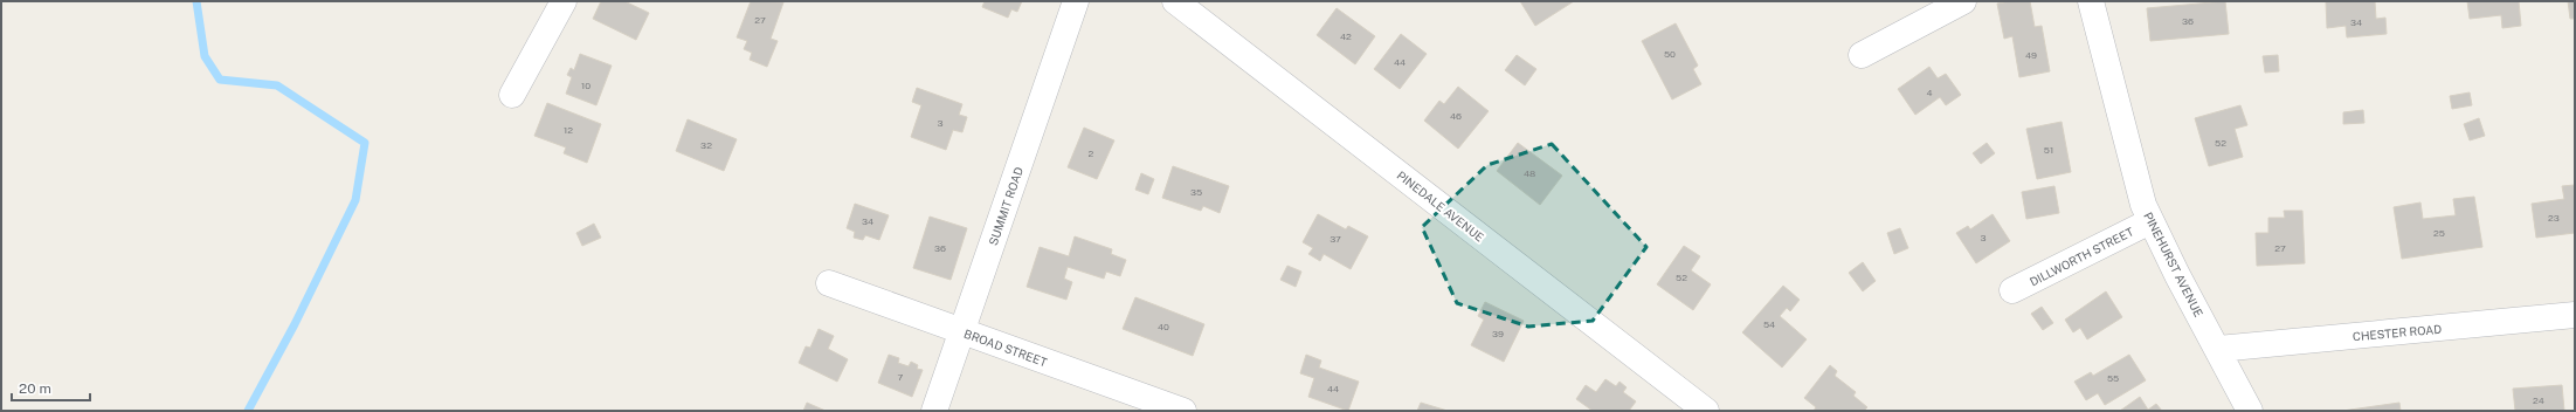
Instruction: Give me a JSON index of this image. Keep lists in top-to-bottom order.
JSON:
{
  "streets": {
    "street": [
      "SUMMIT ROAD",
      "PINEDALE AVENUE",
      "DILLWORTH STREET",
      "PINEHURST AVENUE",
      "CHESTER ROAD",
      "BROAD STREET"
    ]
  },
  "crossings": [
    ["SUMMIT ROAD", "BROAD STREET"],
    ["DILLWORTH STREET", "PINEHURST AVENUE"],
    ["PINEHURST AVENUE", "CHESTER ROAD"]
  ],
  "house_numbers": [
    "27",
    "36",
    "34",
    "42",
    "50",
    "49",
    "44",
    "10",
    "4",
    "46",
    "3",
    "12",
    "52",
    "32",
    "51",
    "2",
    "48",
    "35",
    "23",
    "34",
    "25",
    "3",
    "37",
    "36",
    "27",
    "52",
    "54",
    "40",
    "39",
    "7",
    "55",
    "44",
    "24"
  ],
  "scale_bar": "20 m"
}
